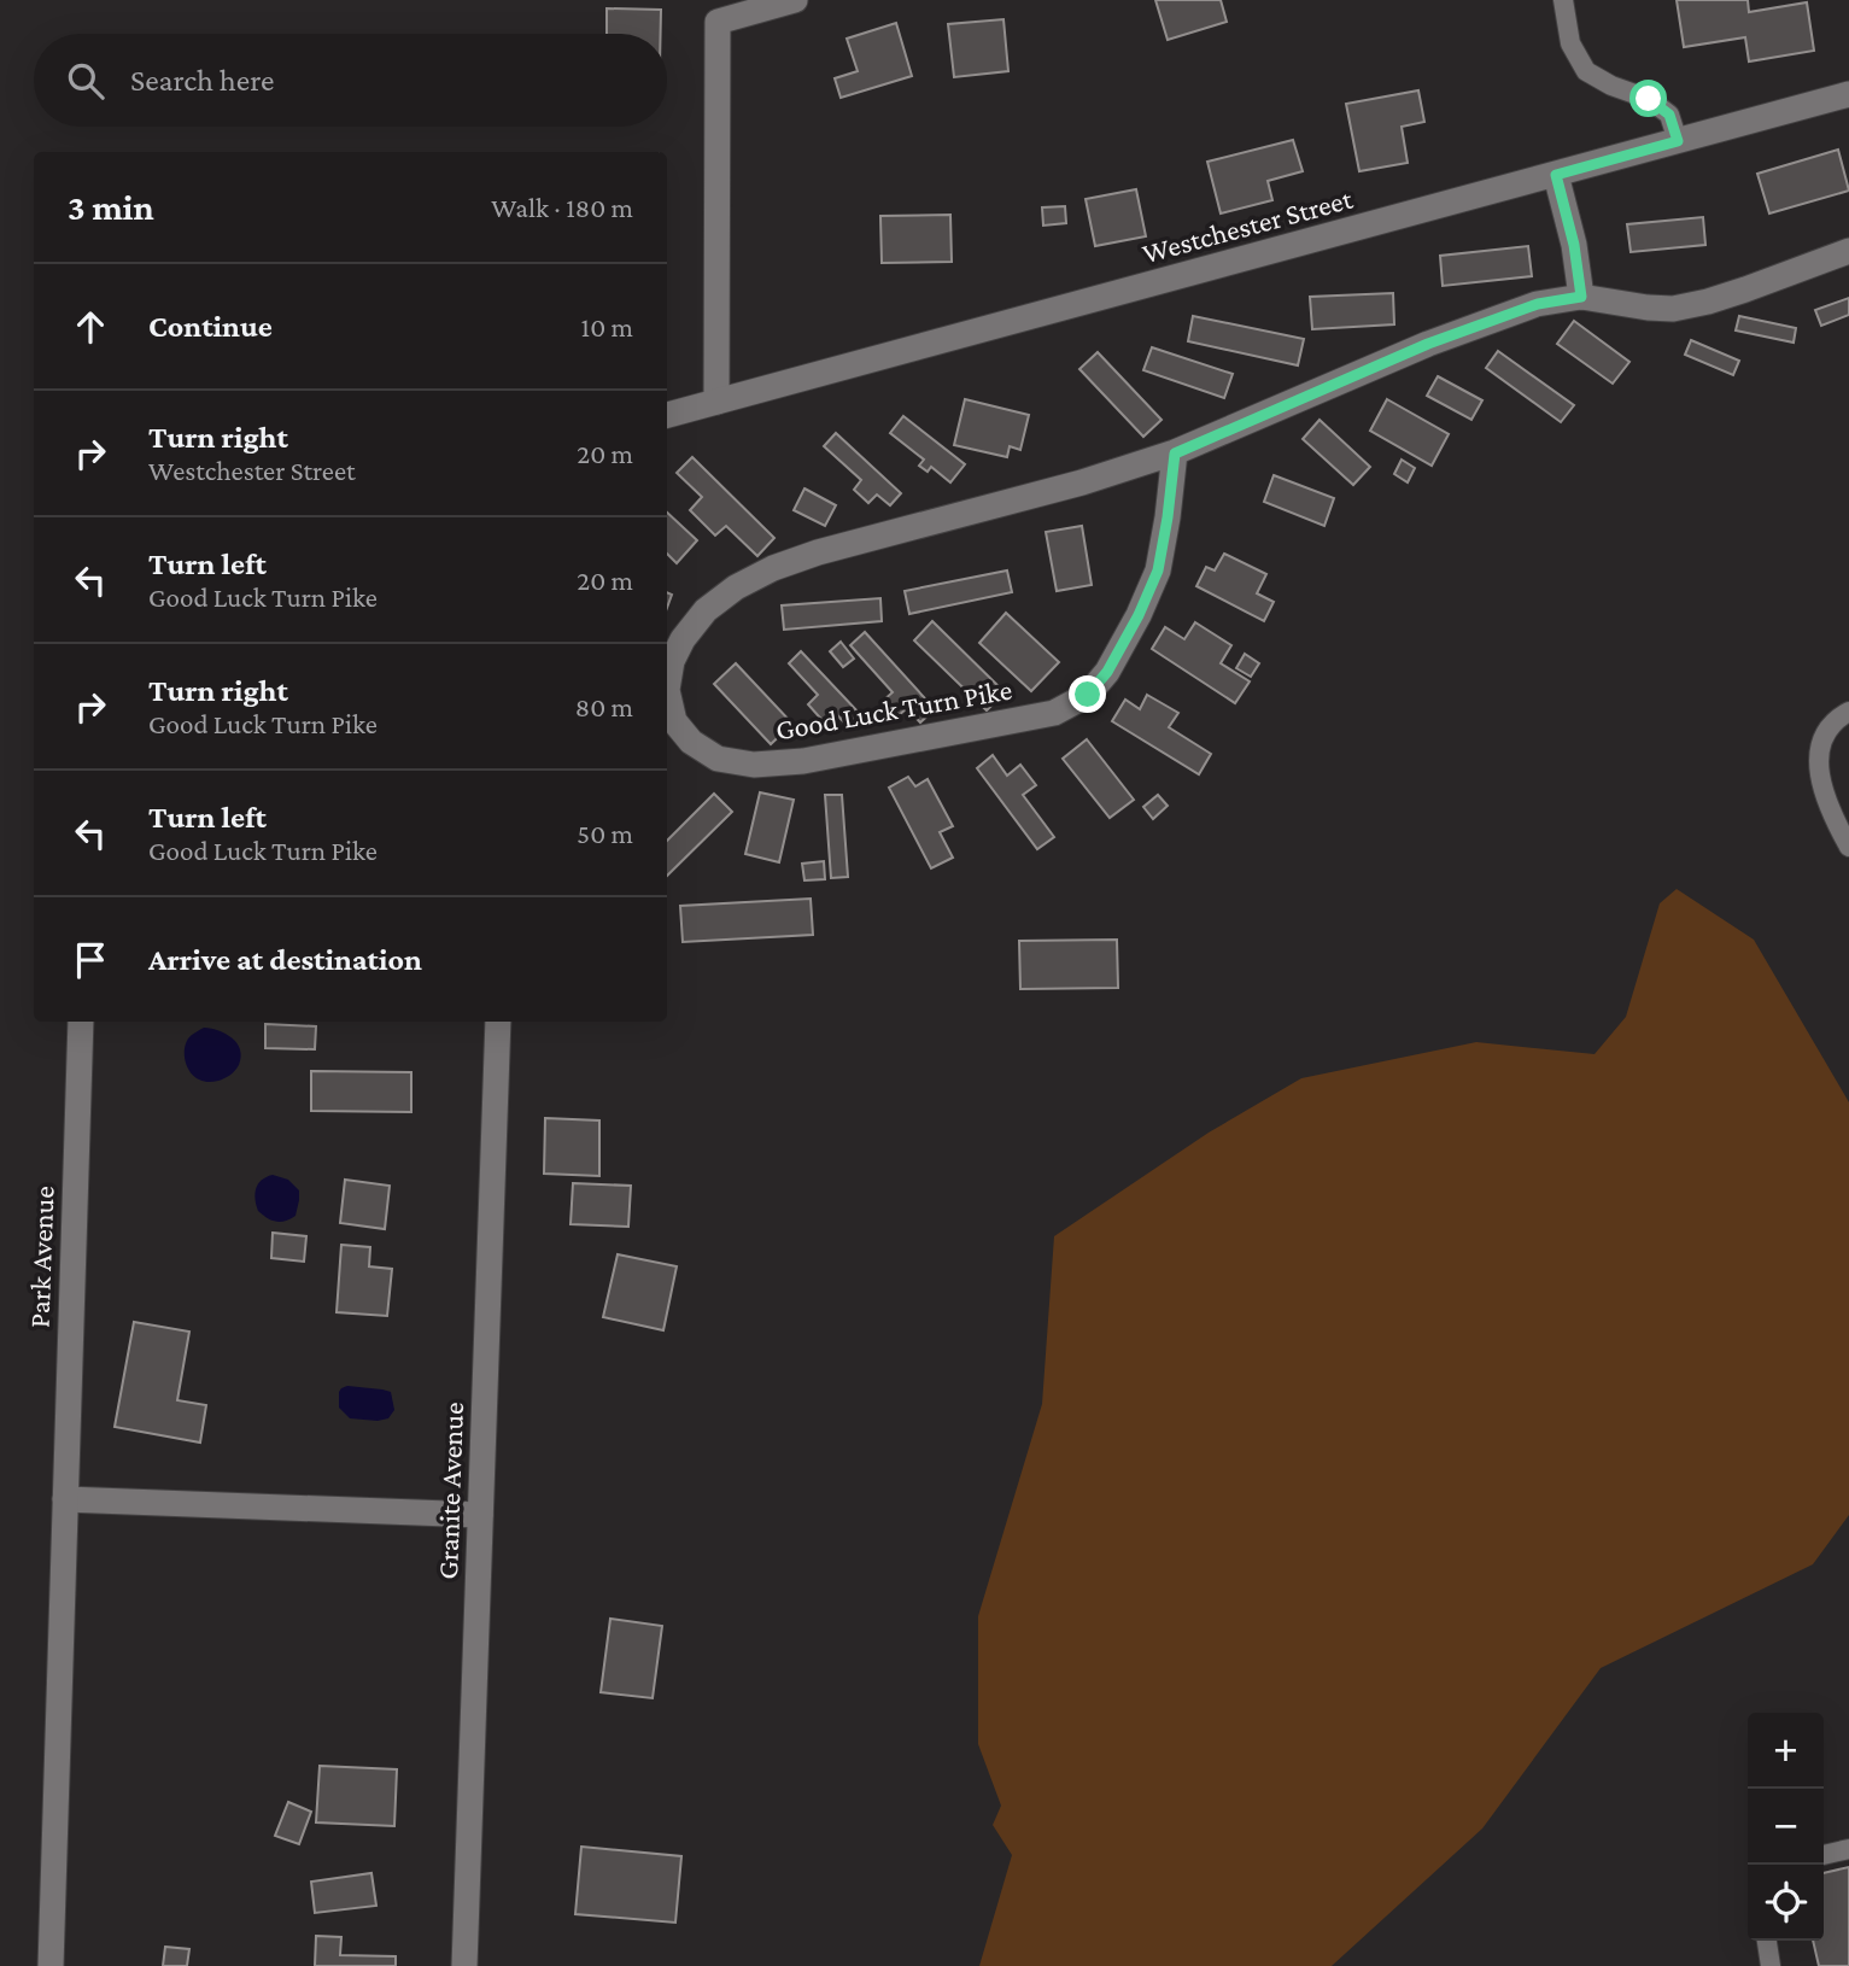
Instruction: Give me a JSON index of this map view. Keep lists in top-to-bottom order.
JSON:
{
  "streets": {
    "street": [
      "Westchester Street",
      "Good Luck Turn Pike",
      "Park Avenue",
      "Granite Avenue"
    ]
  },
  "page": {
    "search": "Search here",
    "heading": ["3 min", "Walk · 180 m"],
    "list": [
      ["Continue", "10 m"],
      ["Turn right", "Westchester Street", "20 m"],
      ["Turn left", "Good Luck Turn Pike", "20 m"],
      ["Turn right", "Good Luck Turn Pike", "80 m"],
      ["Turn left", "Good Luck Turn Pike", "50 m"],
      "Arrive at destination"
    ],
    "map_buttons": ["+", "−"]
  }
}
